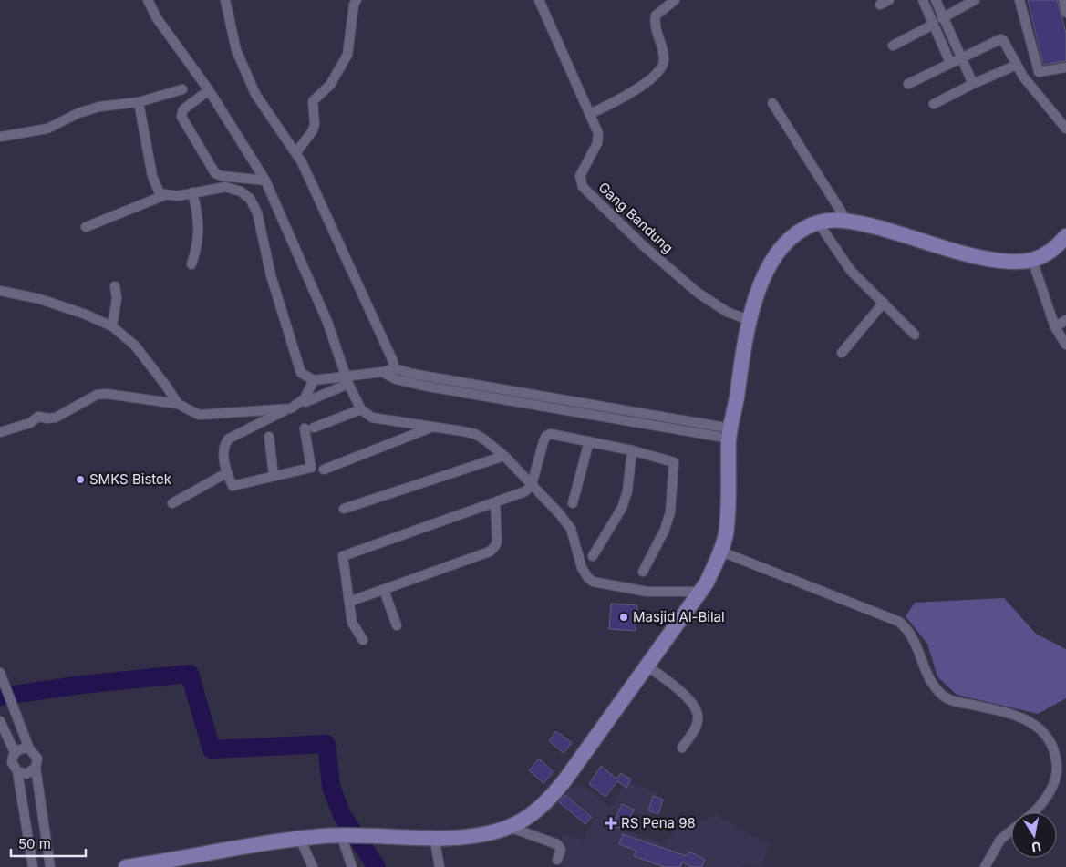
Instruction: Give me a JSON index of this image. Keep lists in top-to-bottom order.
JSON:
{
  "streets": {
    "street": ["Gang Bandung"]
  },
  "places": {
    "other": ["SMKS Bistek", "Masjid Al-Bilal"],
    "health": ["RS Pena 98"]
  },
  "scale_bar": "50 m",
  "north": "bottom"
}
